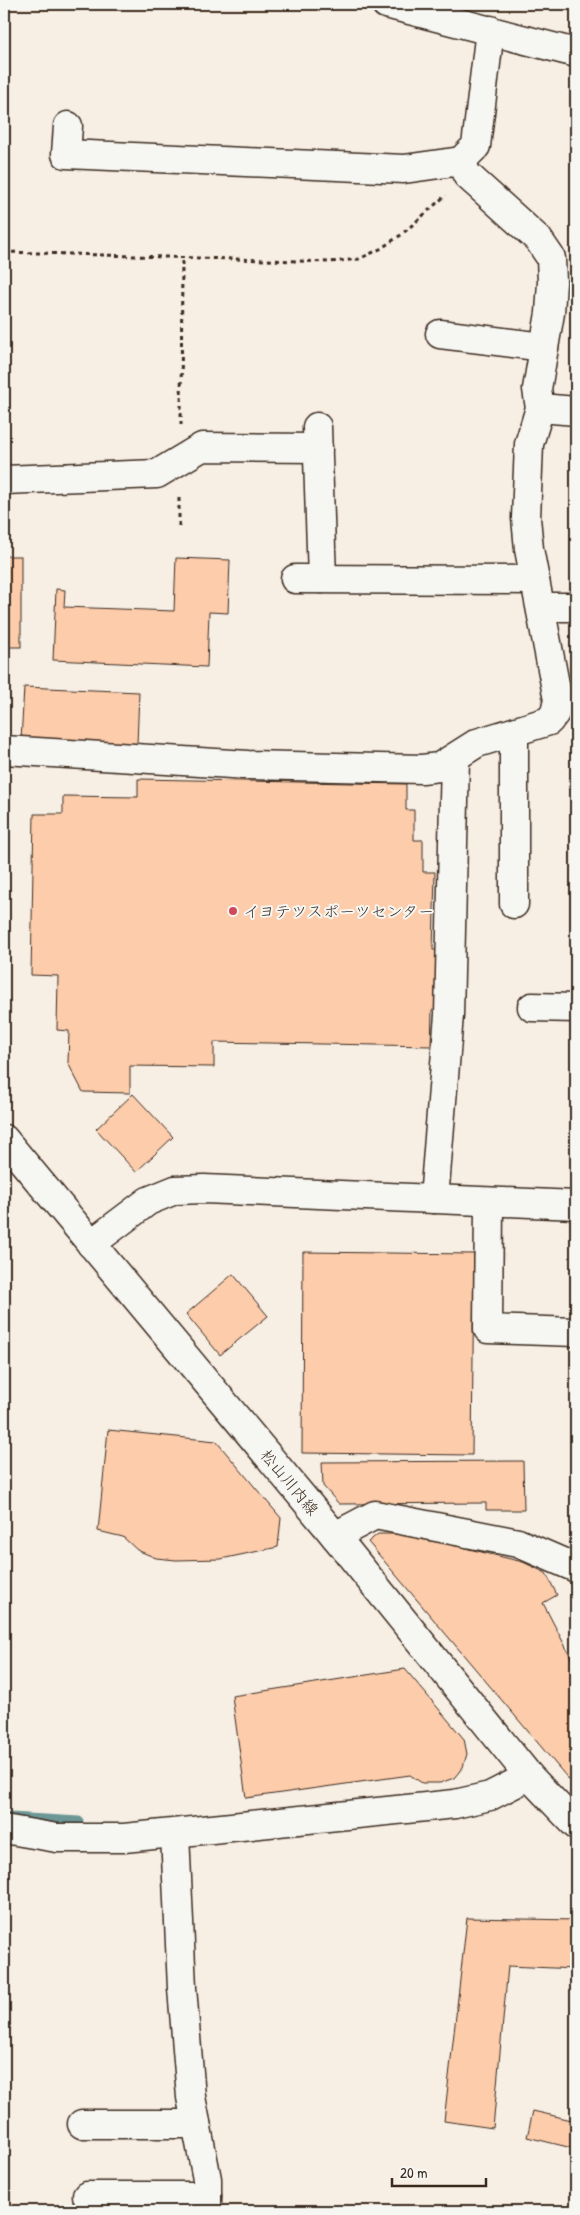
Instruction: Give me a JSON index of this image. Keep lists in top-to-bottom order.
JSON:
{
  "streets": {
    "street": ["松山川内線"]
  },
  "places": ["イヨテツスポーツセンター"],
  "scale_bar": "20 m"
}
